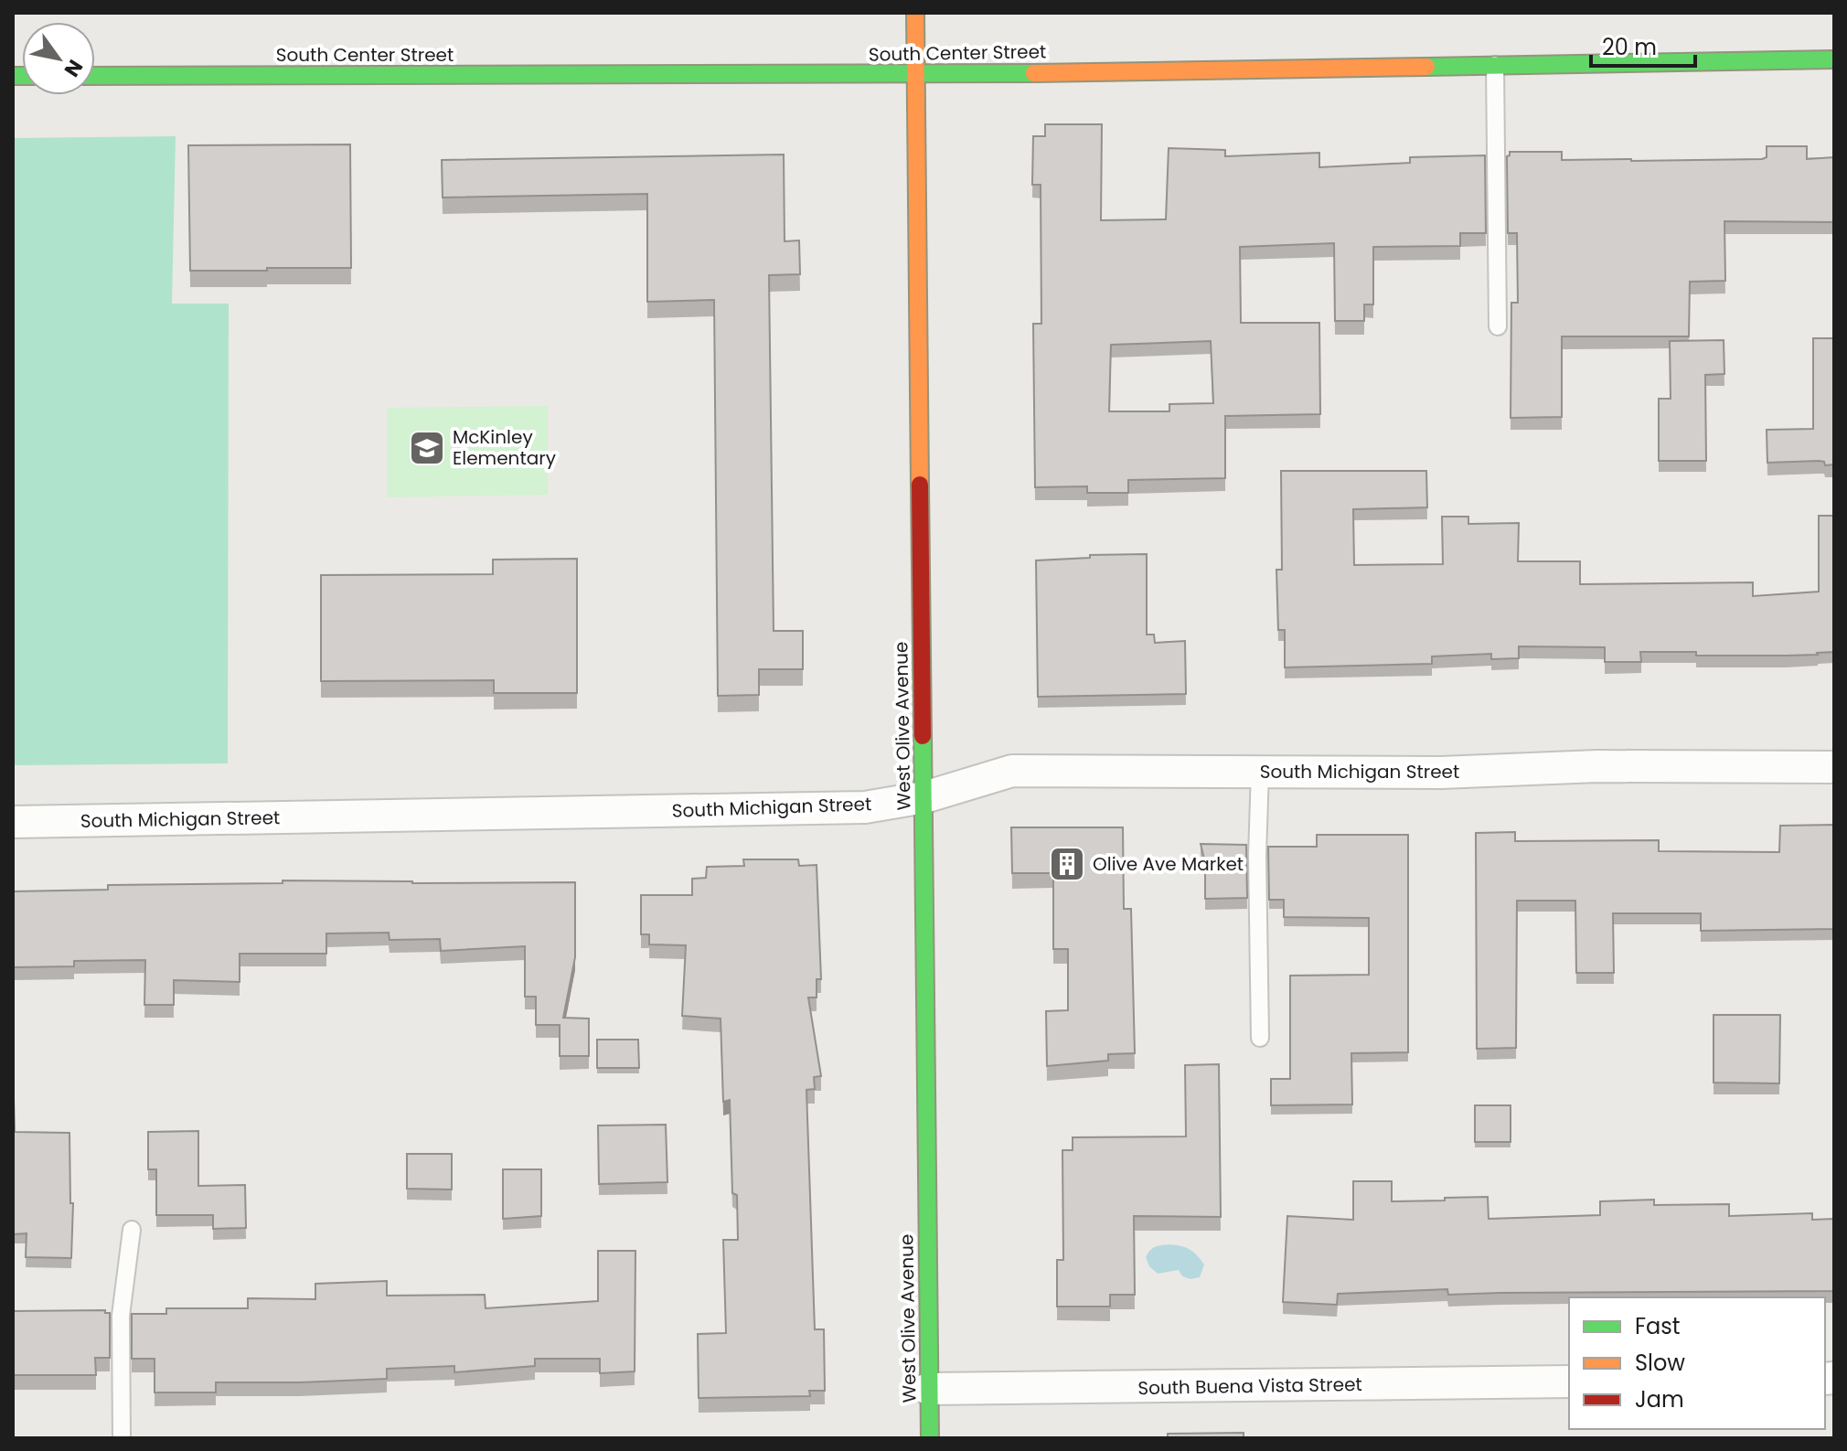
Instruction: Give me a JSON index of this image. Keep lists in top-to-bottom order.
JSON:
{
  "streets": {
    "street": [
      "South Center Street",
      "West Olive Avenue",
      "South Michigan Street",
      "South Buena Vista Street"
    ]
  },
  "crossings": [
    ["South Center Street", "West Olive Avenue"],
    ["West Olive Avenue", "South Michigan Street"],
    ["West Olive Avenue", "South Buena Vista Street"]
  ],
  "places": {
    "school or university": ["McKinley Elementary"],
    "building": ["Olive Ave Market"]
  },
  "legend": ["Fast", "Slow", "Jam"],
  "scale_bar": "20 m",
  "north": "bottom right"
}
